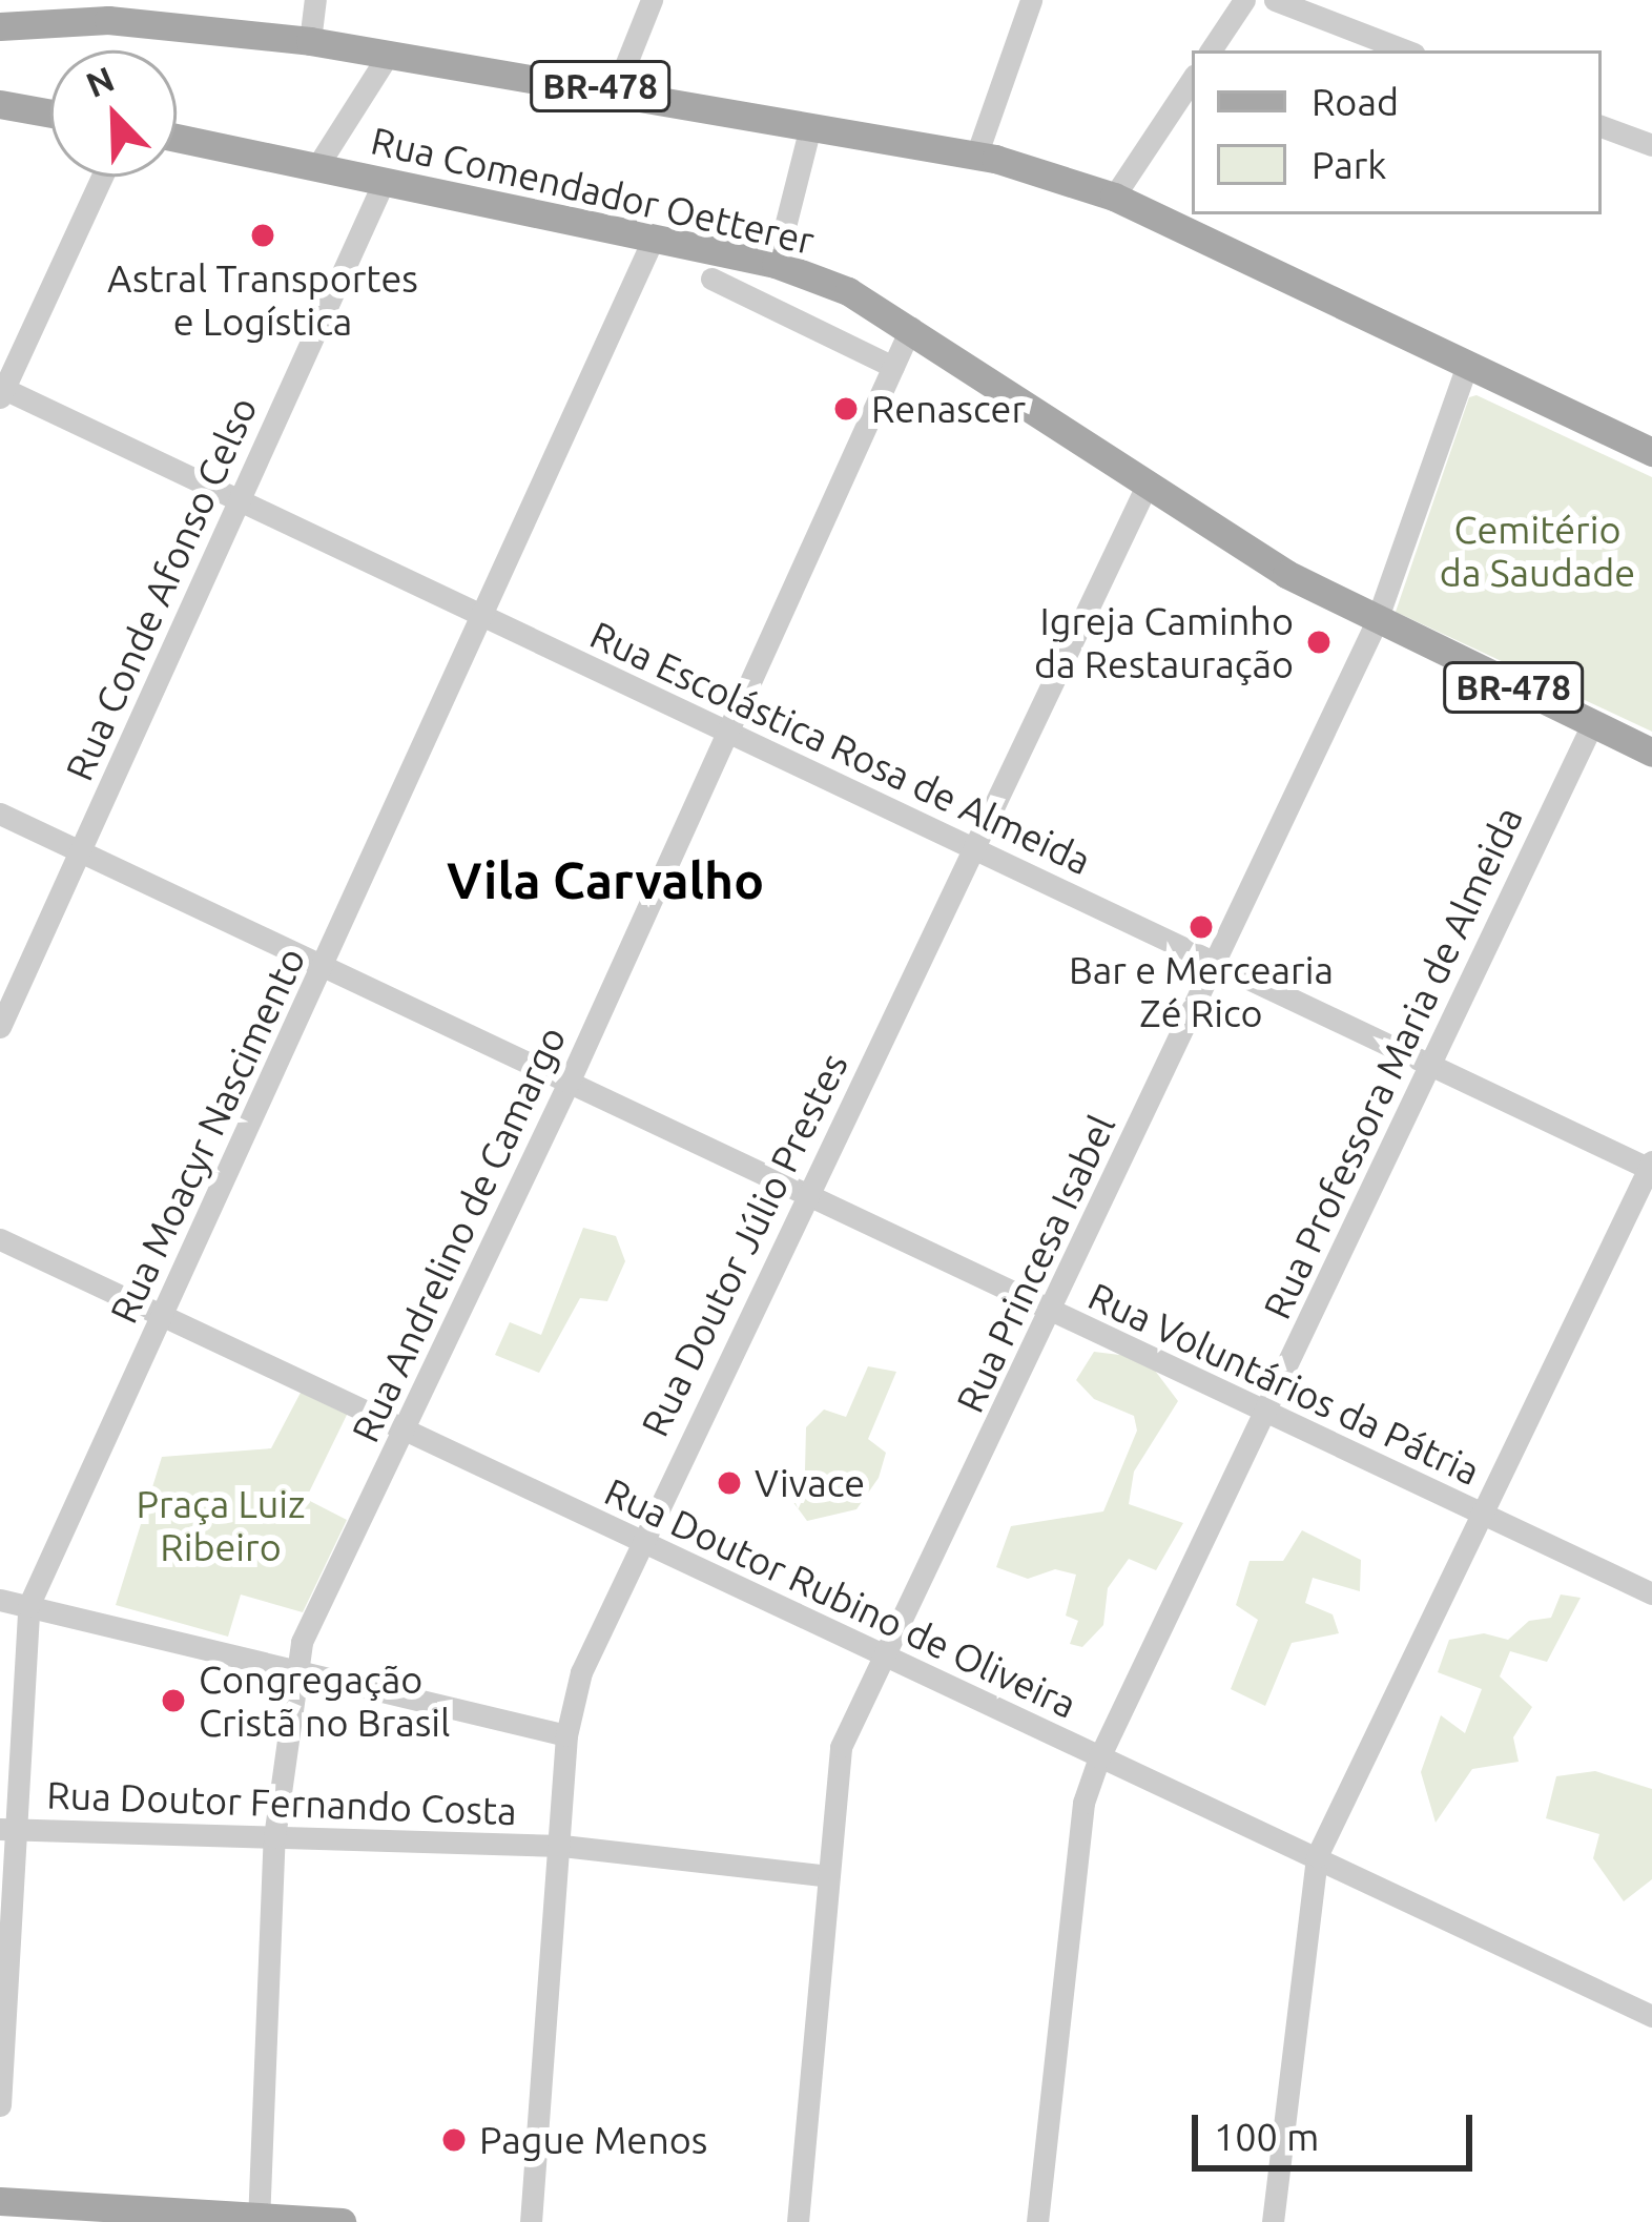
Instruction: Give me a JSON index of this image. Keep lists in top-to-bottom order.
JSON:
{
  "streets": {
    "main road": ["BR-478", "Rua Comendador Oetterer"],
    "street": [
      "Rua Conde Afonso Celso",
      "Rua Escolástica Rosa de Almeida",
      "Rua Professora Maria de Almeida",
      "Rua Moacyr Nascimento",
      "Rua Andrelino de Camargo",
      "Rua Doutor Júlio Prestes",
      "Rua Princesa Isabel",
      "Rua Voluntários da Pátria",
      "Rua Doutor Rubino de Oliveira",
      "Rua Doutor Fernando Costa"
    ]
  },
  "crossings": [
    ["BR-478", "Rua Princesa Isabel"],
    ["Rua Comendador Oetterer", "Rua Conde Afonso Celso"],
    ["Rua Comendador Oetterer", "Rua Professora Maria de Almeida"],
    ["Rua Comendador Oetterer", "Rua Moacyr Nascimento"],
    ["Rua Comendador Oetterer", "Rua Andrelino de Camargo"],
    ["Rua Comendador Oetterer", "Rua Doutor Júlio Prestes"],
    ["Rua Comendador Oetterer", "Rua Princesa Isabel"],
    ["Rua Conde Afonso Celso", "Rua Escolástica Rosa de Almeida"],
    ["Rua Conde Afonso Celso", "Rua Voluntários da Pátria"],
    ["Rua Escolástica Rosa de Almeida", "Rua Professora Maria de Almeida"],
    ["Rua Escolástica Rosa de Almeida", "Rua Moacyr Nascimento"],
    ["Rua Escolástica Rosa de Almeida", "Rua Andrelino de Camargo"],
    ["Rua Escolástica Rosa de Almeida", "Rua Doutor Júlio Prestes"],
    ["Rua Escolástica Rosa de Almeida", "Rua Princesa Isabel"],
    ["Rua Professora Maria de Almeida", "Rua Voluntários da Pátria"],
    ["Rua Professora Maria de Almeida", "Rua Doutor Rubino de Oliveira"],
    ["Rua Moacyr Nascimento", "Rua Voluntários da Pátria"],
    ["Rua Moacyr Nascimento", "Rua Doutor Rubino de Oliveira"],
    ["Rua Moacyr Nascimento", "Rua Doutor Fernando Costa"],
    ["Rua Andrelino de Camargo", "Rua Voluntários da Pátria"],
    ["Rua Andrelino de Camargo", "Rua Doutor Rubino de Oliveira"],
    ["Rua Andrelino de Camargo", "Rua Doutor Fernando Costa"],
    ["Rua Doutor Júlio Prestes", "Rua Voluntários da Pátria"],
    ["Rua Doutor Júlio Prestes", "Rua Doutor Rubino de Oliveira"],
    ["Rua Doutor Júlio Prestes", "Rua Doutor Fernando Costa"],
    ["Rua Princesa Isabel", "Rua Voluntários da Pátria"],
    ["Rua Princesa Isabel", "Rua Doutor Rubino de Oliveira"],
    ["Rua Princesa Isabel", "Rua Doutor Fernando Costa"]
  ],
  "districts": ["Vila Carvalho"],
  "parks": ["Cemitério da Saudade", "Praça Luiz Ribeiro"],
  "places": [
    "Astral Transportes e Logística",
    "Renascer",
    "Igreja Caminho da Restauração",
    "Bar e Mercearia Zé Rico",
    "Vivace",
    "Congregação Cristã no Brasil",
    "Pague Menos"
  ],
  "legend": ["Road", "Park"],
  "scale_bar": "100 m",
  "north": "top left"
}
